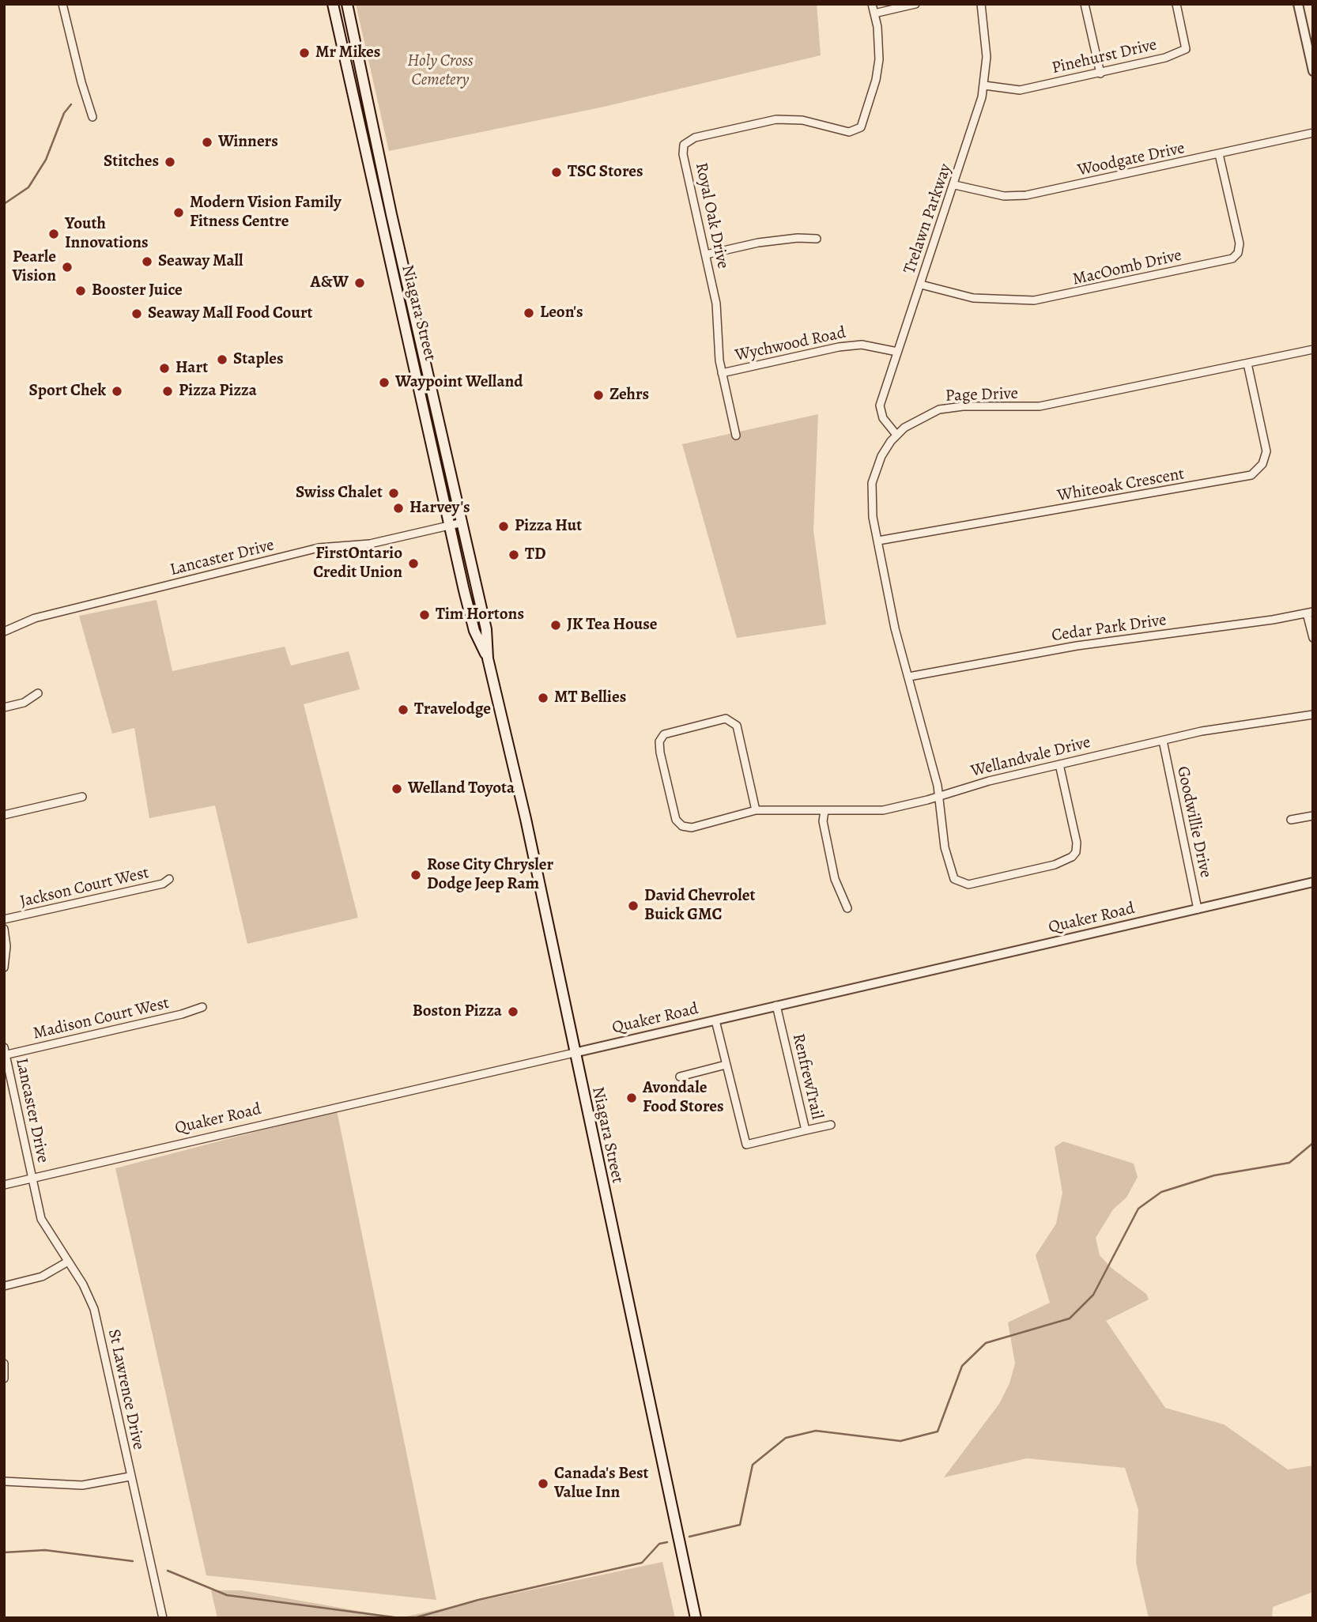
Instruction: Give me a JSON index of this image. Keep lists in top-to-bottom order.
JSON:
{
  "streets": {
    "main road": ["Niagara Street"],
    "street": [
      "Pinehurst Drive",
      "Woodgate Drive",
      "Royal Oak Drive",
      "Trelawn Parkway",
      "MacOomb Drive",
      "Wychwood Road",
      "Page Drive",
      "Whiteoak Crescent",
      "Lancaster Drive",
      "Cedar Park Drive",
      "Wellandvale Drive",
      "Goodwillie Drive",
      "Jackson Court West",
      "Quaker Road",
      "Madison Court West",
      "RenfrewTrail",
      "St Lawrence Drive"
    ]
  },
  "crossings": [
    ["Pinehurst Drive", "Trelawn Parkway"],
    ["Woodgate Drive", "Trelawn Parkway"],
    ["Woodgate Drive", "MacOomb Drive"],
    ["Royal Oak Drive", "Wychwood Road"],
    ["Trelawn Parkway", "MacOomb Drive"],
    ["Trelawn Parkway", "Wychwood Road"],
    ["Trelawn Parkway", "Page Drive"],
    ["Niagara Street", "Lancaster Drive"],
    ["Niagara Street", "Quaker Road"],
    ["Page Drive", "Whiteoak Crescent"],
    ["Page Drive", "Cedar Park Drive"],
    ["Page Drive", "Wellandvale Drive"],
    ["Lancaster Drive", "Quaker Road"],
    ["Lancaster Drive", "Madison Court West"],
    ["Lancaster Drive", "St Lawrence Drive"],
    ["Wellandvale Drive", "Goodwillie Drive"],
    ["Goodwillie Drive", "Quaker Road"],
    ["Quaker Road", "RenfrewTrail"],
    ["Quaker Road", "St Lawrence Drive"]
  ],
  "parks": ["Holy Cross Cemetery"],
  "places": [
    "Mr Mikes",
    "Winners",
    "Stitches",
    "TSC Stores",
    "Modern Vision Family Fitness Centre",
    "Youth Innovations",
    "Seaway Mall",
    "Pearle Vision",
    "A&W",
    "Booster Juice",
    "Leon's",
    "Seaway Mall Food Court",
    "Staples",
    "Hart",
    "Waypoint Welland",
    "Sport Chek",
    "Pizza Pizza",
    "Zehrs",
    "Swiss Chalet",
    "Harvey's",
    "Pizza Hut",
    "TD",
    "FirstOntario Credit Union",
    "Tim Hortons",
    "JK Tea House",
    "MT Bellies",
    "Travelodge",
    "Welland Toyota",
    "Rose City Chrysler Dodge Jeep Ram",
    "David Chevrolet Buick GMC",
    "Boston Pizza",
    "Avondale Food Stores",
    "Canada's Best Value Inn"
  ]
}
